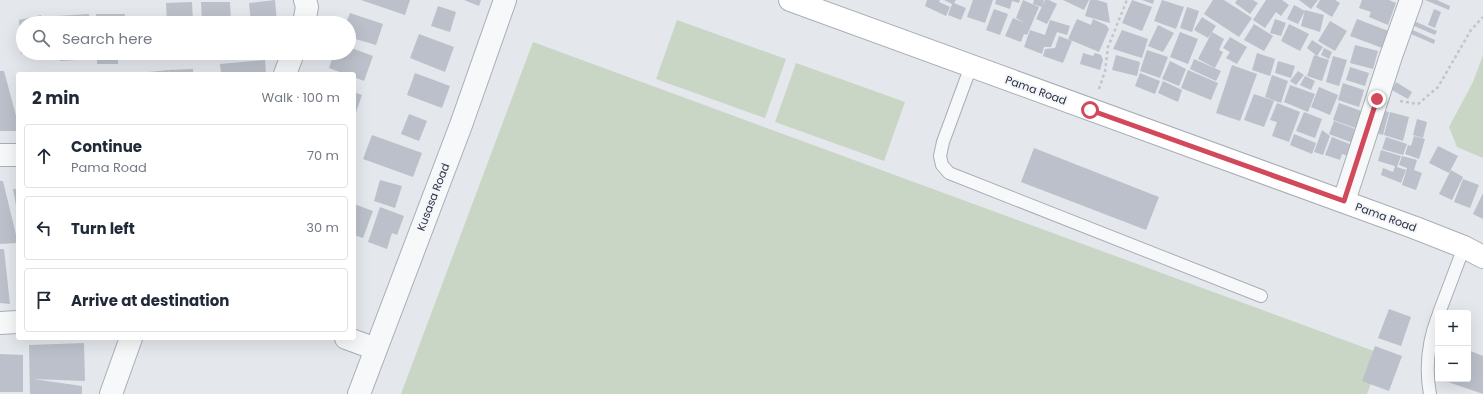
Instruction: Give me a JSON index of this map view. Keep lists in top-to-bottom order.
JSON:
{
  "streets": {
    "street": ["Pama Road", "Kusasa Road"]
  },
  "page": {
    "search": "Search here",
    "heading": ["2 min", "Walk · 100 m"],
    "list": [
      ["Continue", "Pama Road", "70 m"],
      ["Turn left", "30 m"],
      "Arrive at destination"
    ],
    "map_buttons": ["+", "−"]
  }
}
